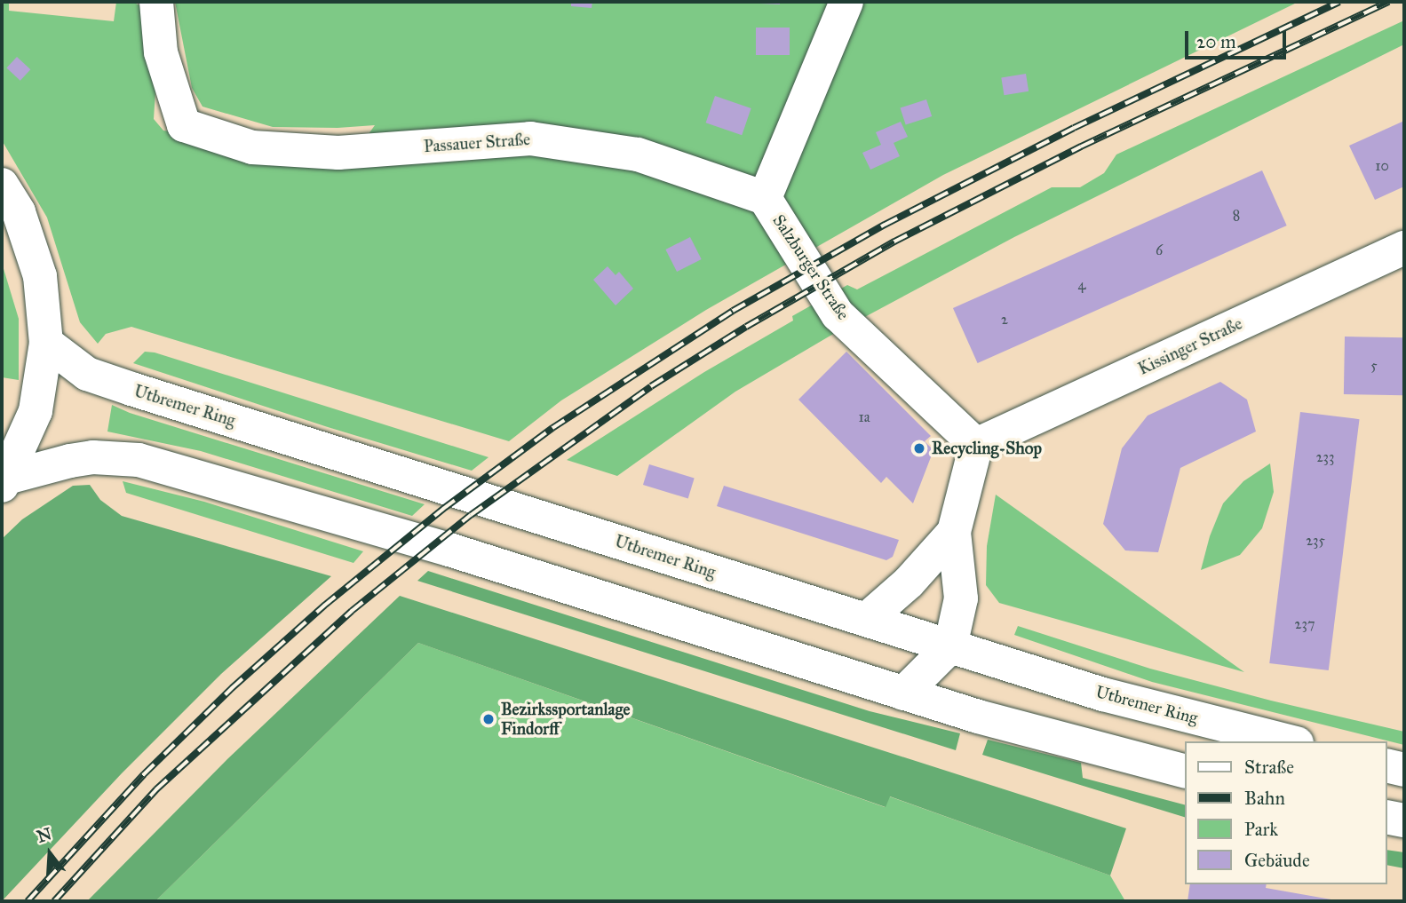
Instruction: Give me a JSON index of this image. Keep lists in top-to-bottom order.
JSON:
{
  "streets": {
    "main road": [
      "Passauer Straße",
      "Salzburger Straße",
      "Kissinger Straße",
      "Utbremer Ring"
    ]
  },
  "crossings": [
    ["Passauer Straße", "Salzburger Straße"],
    ["Salzburger Straße", "Kissinger Straße"]
  ],
  "places": ["Recycling-Shop", "Bezirkssportanlage Findorff"],
  "house_numbers": [
    "10",
    "8",
    "6",
    "4",
    "2",
    "5",
    "1a",
    "233",
    "235",
    "237"
  ],
  "legend": [
    "Straße",
    "Bahn",
    "Park",
    "Gebäude"
  ],
  "scale_bar": "20 m",
  "north": "top"
}
